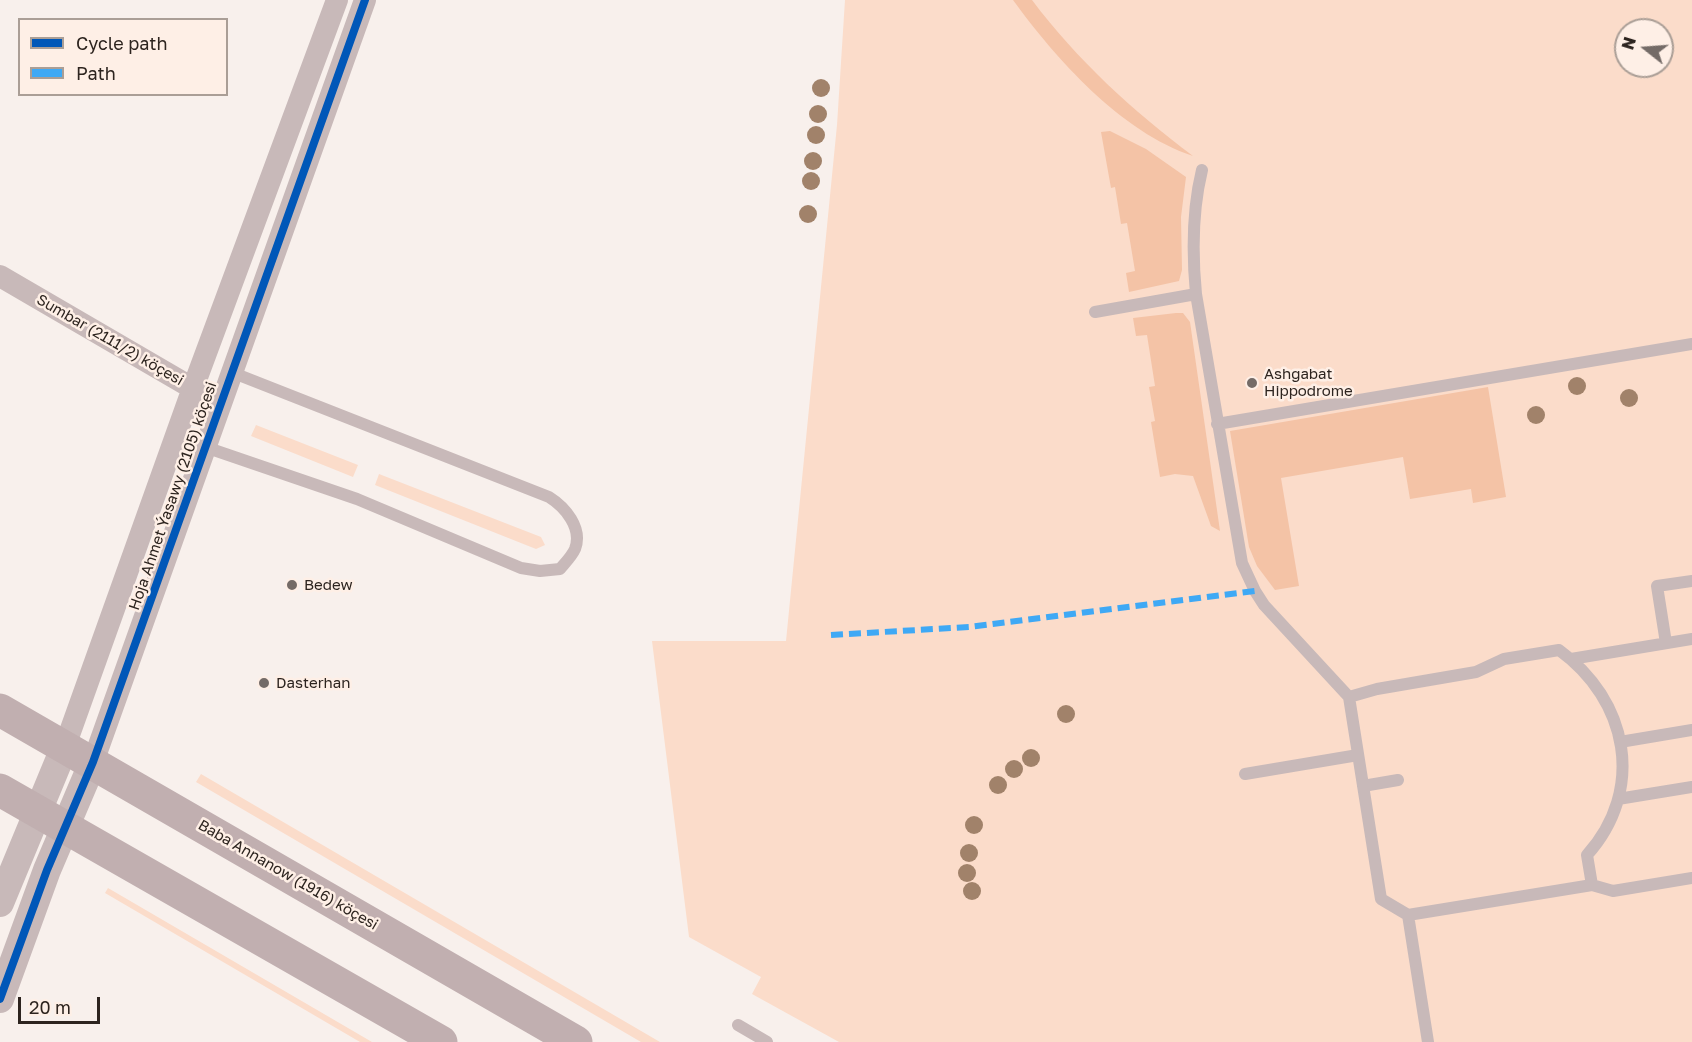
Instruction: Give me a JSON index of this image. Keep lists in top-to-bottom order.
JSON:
{
  "streets": {
    "main road": ["Baba Annanow (1916) köçesi"],
    "street": ["Sumbar (2111/2) köçesi", "Hoja Ahmet Ýasawy (2105) köçesi"]
  },
  "crossings": [
    ["Sumbar (2111/2) köçesi", "Hoja Ahmet Ýasawy (2105) köçesi"],
    ["Hoja Ahmet Ýasawy (2105) köçesi", "Baba Annanow (1916) köçesi"]
  ],
  "places": ["Ashgabat Hippodrome", "Bedew", "Dasterhan"],
  "legend": ["Cycle path", "Path"],
  "scale_bar": "20 m",
  "north": "left"
}
